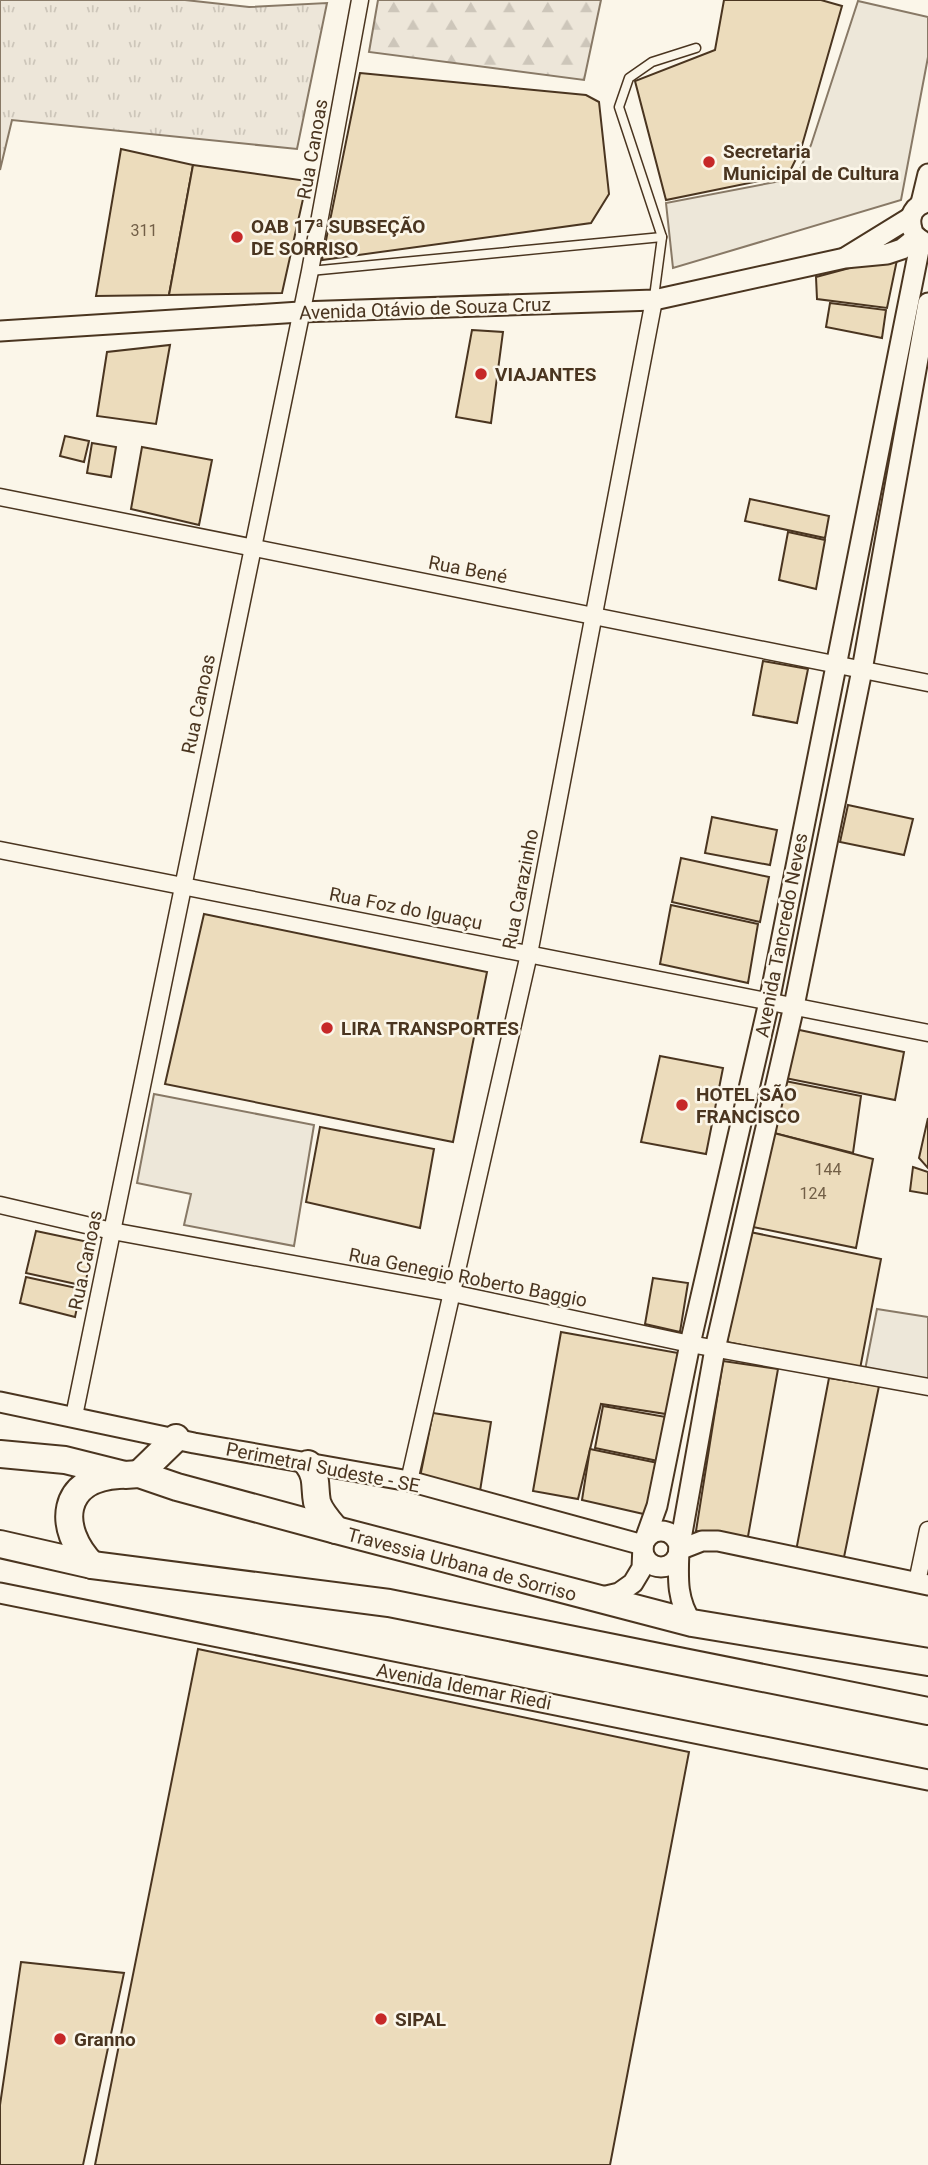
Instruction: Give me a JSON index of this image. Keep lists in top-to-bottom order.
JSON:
{
  "streets": {
    "highway": ["Travessia Urbana de Sorriso"],
    "street": [
      "Rua Canoas",
      "Avenida Otávio de Souza Cruz",
      "Rua Bené",
      "Rua Carazinho",
      "Rua Foz do Iguaçu",
      "Avenida Tancredo Neves",
      "Rua Genegio Roberto Baggio",
      "Perimetral Sudeste - SE",
      "Avenida Idemar Riedi"
    ]
  },
  "crossings": [
    ["Rua Canoas", "Avenida Otávio de Souza Cruz"],
    ["Rua Canoas", "Rua Bené"],
    ["Rua Canoas", "Rua Foz do Iguaçu"],
    ["Rua Canoas", "Rua Genegio Roberto Baggio"],
    ["Rua Canoas", "Perimetral Sudeste - SE"],
    ["Avenida Otávio de Souza Cruz", "Rua Carazinho"],
    ["Avenida Otávio de Souza Cruz", "Avenida Tancredo Neves"],
    ["Rua Bené", "Rua Carazinho"],
    ["Rua Bené", "Avenida Tancredo Neves"],
    ["Rua Carazinho", "Rua Foz do Iguaçu"],
    ["Rua Carazinho", "Rua Genegio Roberto Baggio"],
    ["Rua Carazinho", "Perimetral Sudeste - SE"],
    ["Rua Foz do Iguaçu", "Avenida Tancredo Neves"],
    ["Avenida Tancredo Neves", "Rua Genegio Roberto Baggio"],
    ["Avenida Tancredo Neves", "Perimetral Sudeste - SE"],
    ["Avenida Tancredo Neves", "Travessia Urbana de Sorriso"]
  ],
  "places": [
    "Secretaria Municipal de Cultura",
    "OAB 17ª SUBSEÇÃO DE SORRISO",
    "VIAJANTES",
    "LIRA TRANSPORTES",
    "HOTEL SÃO FRANCISCO",
    "SIPAL",
    "Granno"
  ],
  "house_numbers": ["311", "144", "124"]
}
